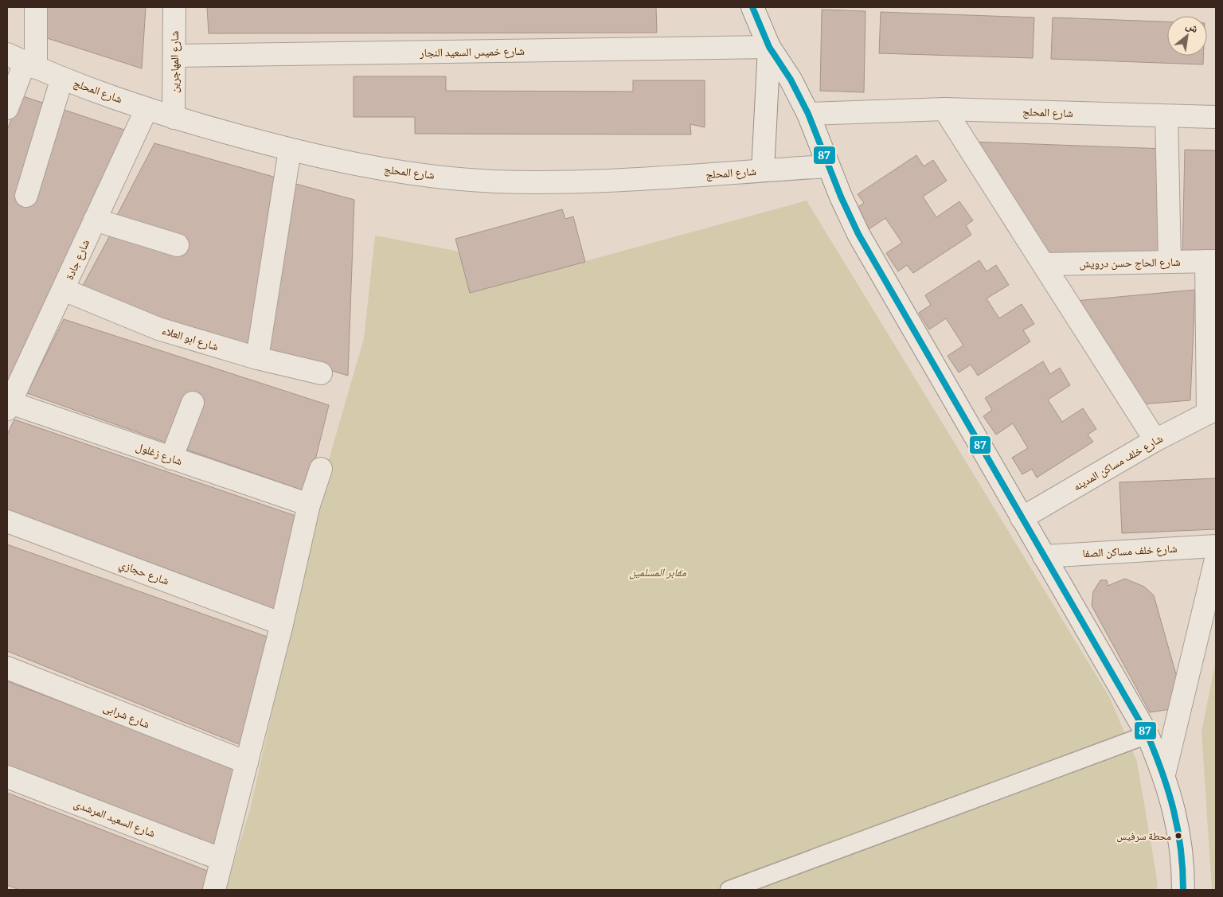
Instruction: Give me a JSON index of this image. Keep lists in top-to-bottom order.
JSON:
{
  "streets": {
    "street": [
      "شارع خميس السعيد النجار",
      "شارع المهاجرين",
      "شارع المحلج",
      "شارع جادة",
      "شارع الحاج حسن درويش",
      "شارع ابو العلاء",
      "شارع زغلول",
      "شارع خلف مساكن المدينه",
      "شارع خلف مساكن الصفا",
      "شارع حجازي",
      "شارع شرابى",
      "شارع السعيد المرشدى"
    ]
  },
  "crossings": [
    ["شارع خميس السعيد النجار", "شارع المهاجرين"],
    ["شارع المهاجرين", "شارع المحلج"],
    ["شارع المحلج", "شارع جادة"],
    ["شارع جادة", "شارع ابو العلاء"],
    ["شارع جادة", "شارع زغلول"]
  ],
  "parks": ["مقابر المسلمين"],
  "places": ["محطة سرفيس"],
  "lines": ["transit line 87"],
  "north": "top right"
}
